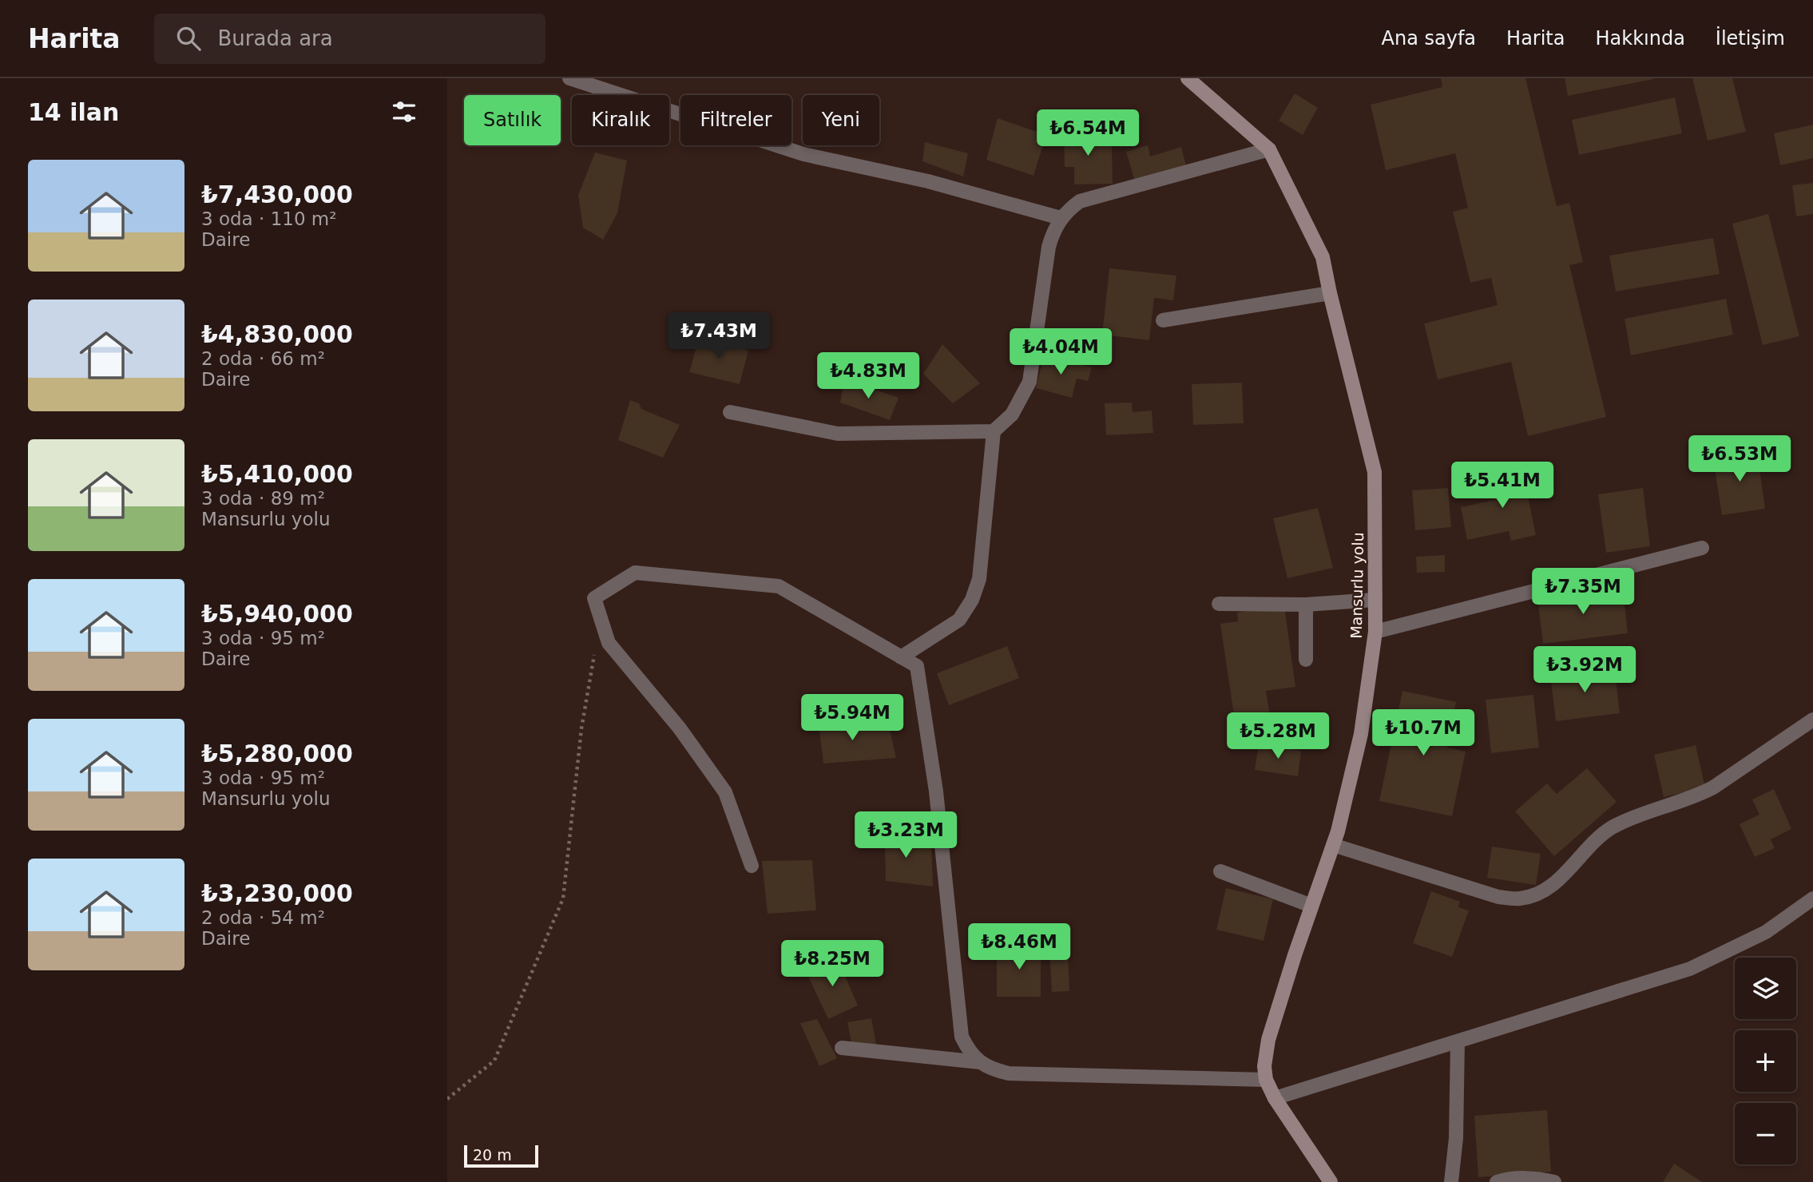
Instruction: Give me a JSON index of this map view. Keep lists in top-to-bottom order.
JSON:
{
  "streets": {
    "street": ["Mansurlu yolu"]
  },
  "scale_bar": "20 m",
  "page": {
    "header": "Harita",
    "search": "Burada ara",
    "nav": [
      "Ana sayfa",
      "Harita",
      "Hakkında",
      "İletişim"
    ],
    "heading": "14 ilan",
    "chip": [
      "Satılık",
      "Kiralık",
      "Filtreler",
      "Yeni"
    ],
    "price": [
      "₺6.54M",
      "₺7.43M",
      "₺4.04M",
      "₺4.83M",
      "₺6.53M",
      "₺5.41M",
      "₺7.35M",
      "₺3.92M",
      "₺5.94M",
      "₺10.7M",
      "₺5.28M",
      "₺3.23M",
      "₺8.46M",
      "₺8.25M"
    ],
    "list": [
      {
        "name": "₺7,430,000",
        "note": "3 oda · 110 m² · Daire"
      },
      {
        "name": "₺4,830,000",
        "note": "2 oda · 66 m² · Daire"
      },
      {
        "name": "₺5,410,000",
        "note": "3 oda · 89 m² · Mansurlu yolu"
      },
      {
        "name": "₺5,940,000",
        "note": "3 oda · 95 m² · Daire"
      },
      {
        "name": "₺5,280,000",
        "note": "3 oda · 95 m² · Mansurlu yolu"
      },
      {
        "name": "₺3,230,000",
        "note": "2 oda · 54 m² · Daire"
      }
    ],
    "map_buttons": ["+", "−"],
    "scale": "20 m"
  }
}
